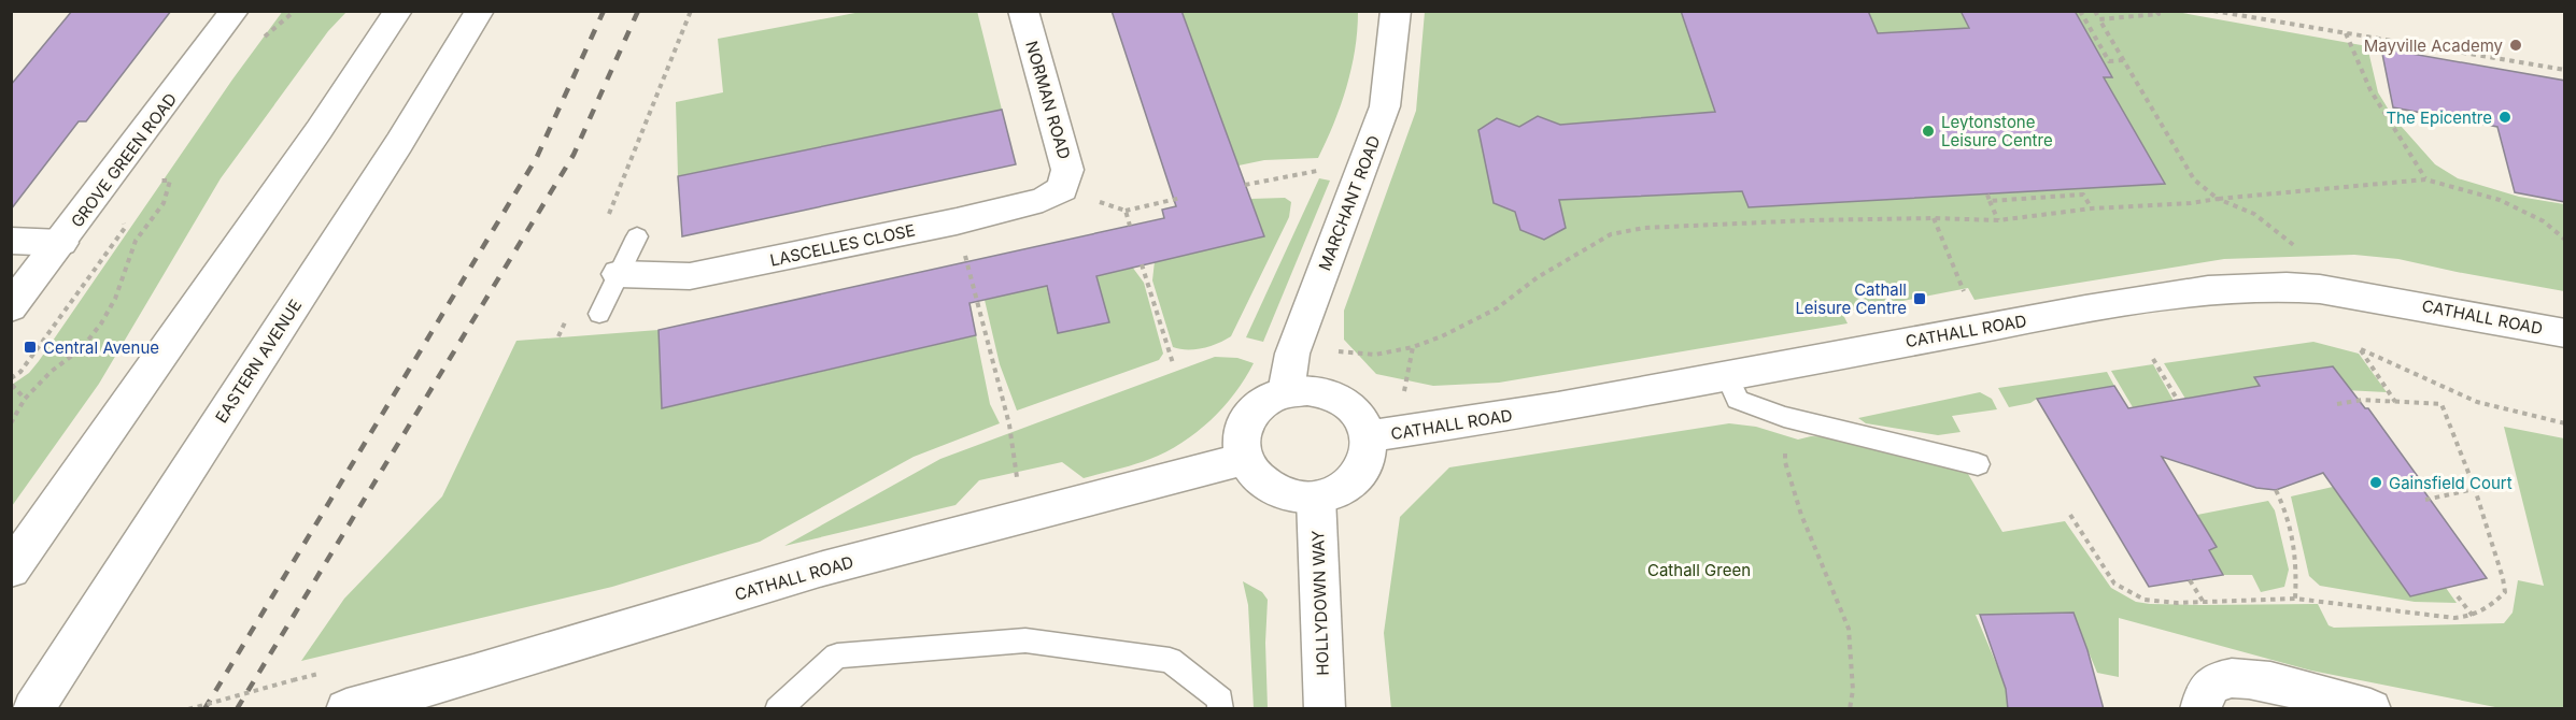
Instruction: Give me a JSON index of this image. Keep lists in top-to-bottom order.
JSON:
{
  "streets": {
    "main road": [
      "NORMAN ROAD",
      "GROVE GREEN ROAD",
      "MARCHANT ROAD",
      "LASCELLES CLOSE",
      "CATHALL ROAD",
      "EASTERN AVENUE",
      "HOLLYDOWN WAY"
    ]
  },
  "crossings": [
    ["NORMAN ROAD", "LASCELLES CLOSE"],
    ["MARCHANT ROAD", "CATHALL ROAD"],
    ["MARCHANT ROAD", "HOLLYDOWN WAY"],
    ["CATHALL ROAD", "HOLLYDOWN WAY"]
  ],
  "parks": ["Cathall Green"],
  "places": {
    "other": [
      "Mayville Academy",
      "The Epicentre",
      "Leytonstone Leisure Centre",
      "Gainsfield Court"
    ],
    "transit": ["Cathall Leisure Centre", "Central Avenue"]
  }
}
